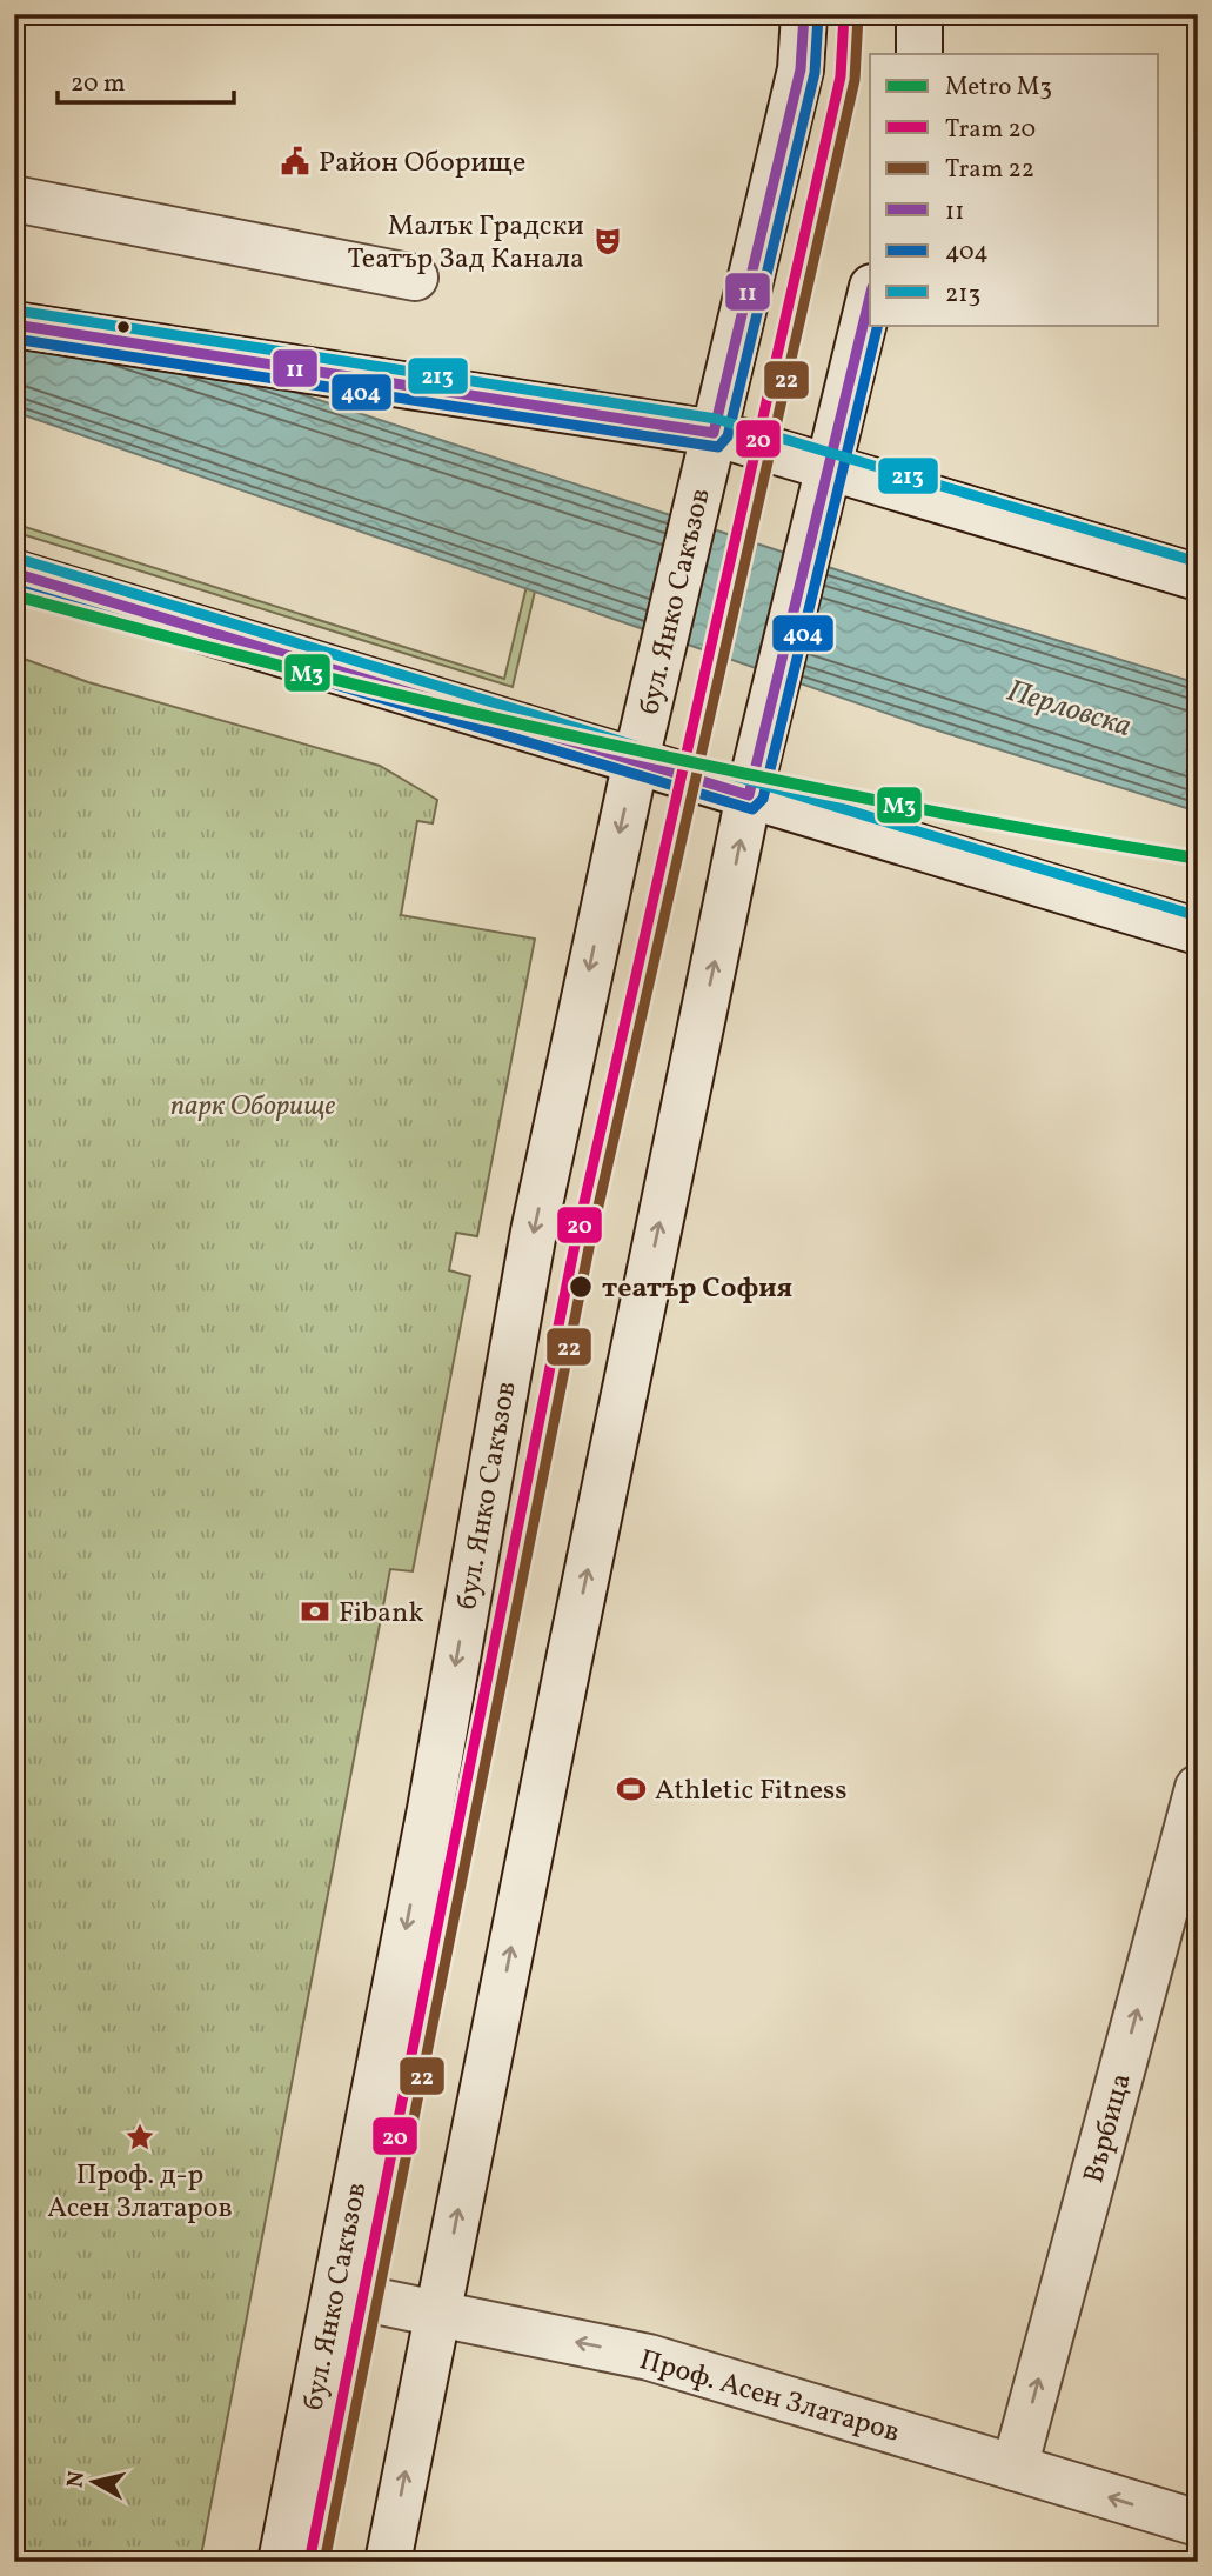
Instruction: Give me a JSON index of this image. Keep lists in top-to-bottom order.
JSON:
{
  "streets": {
    "main road": ["бул. Янко Сакъзов", "Върбица", "Проф. Асен Златаров"]
  },
  "crossings": [
    ["бул. Янко Сакъзов", "Проф. Асен Златаров"],
    ["Върбица", "Проф. Асен Златаров"]
  ],
  "one_way": ["Върбица", "Проф. Асен Златаров"],
  "water": ["Перловска"],
  "parks": ["парк Оборище"],
  "places": {
    "public building": ["Район Оборище"],
    "theatre": ["Малък Градски Театър Зад Канала"],
    "other": ["театър София"],
    "bank": ["Fibank"],
    "sports": ["Athletic Fitness"],
    "place": ["Проф. д-р Асен Златаров"]
  },
  "lines": [
    "tram line 20",
    "transit line 11",
    "tram line 22",
    "transit line 404",
    "transit line 213",
    "metro line M3"
  ],
  "legend": [
    "Metro M3",
    "Tram 20",
    "Tram 22",
    "11",
    "404",
    "213"
  ],
  "scale_bar": "20 m",
  "north": "left"
}
